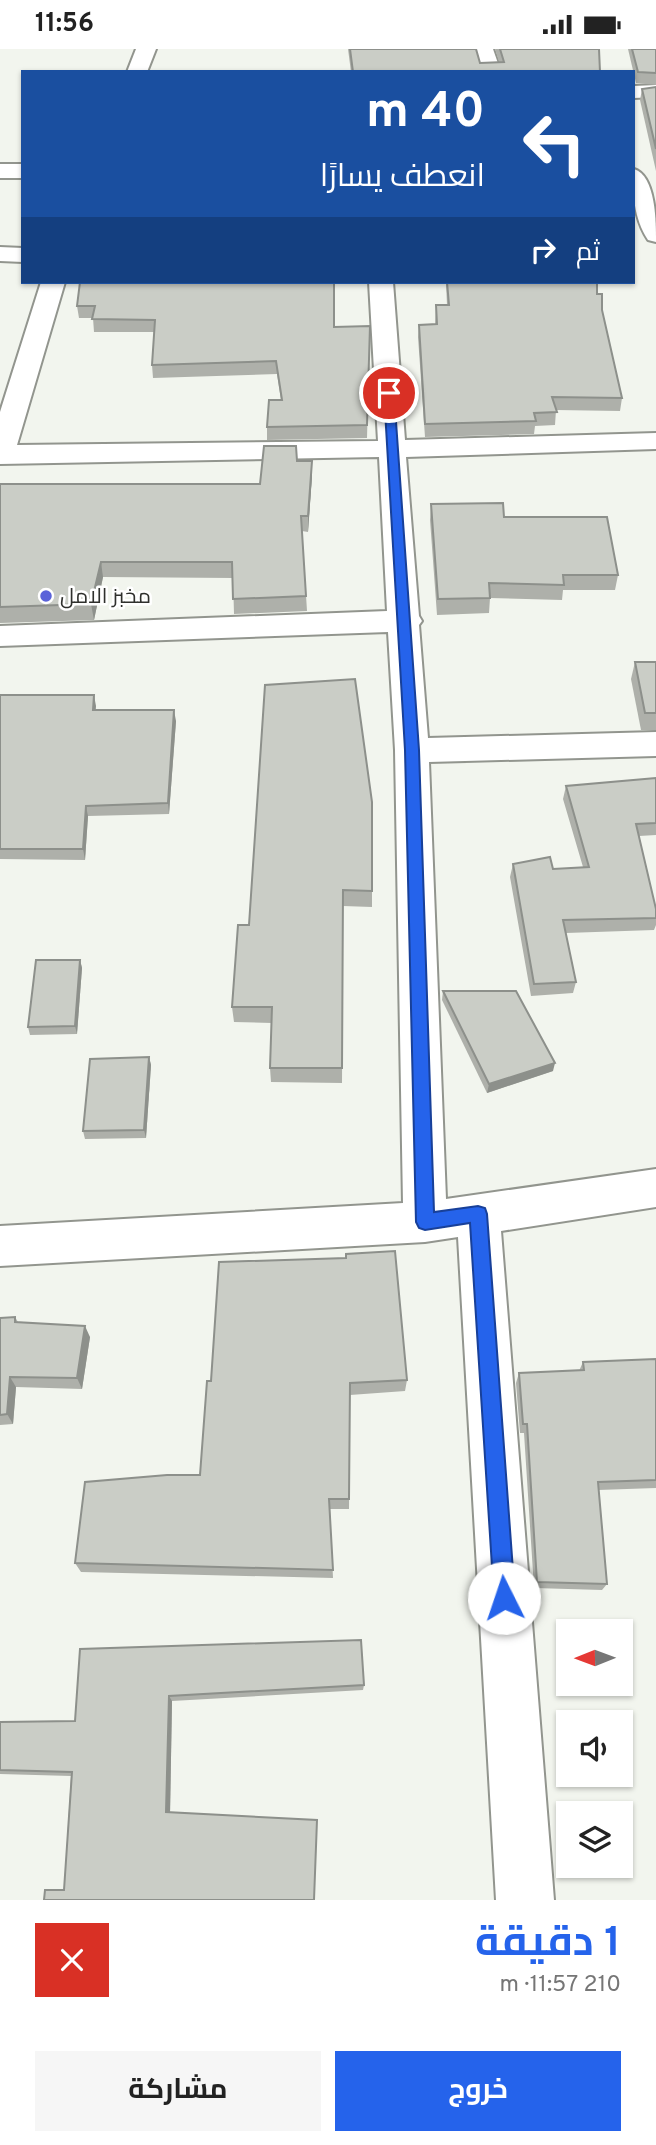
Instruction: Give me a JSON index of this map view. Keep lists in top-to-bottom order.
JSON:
{
  "places": ["مخبز الامل"],
  "north": "left",
  "page": {
    "status": "11:56",
    "turn": ["40 m", "انعطف يسارًا"],
    "then": "ثم",
    "heading": ["1 دقيقة", "210 m · 11:57"],
    "buttons": ["خروج", "مشاركة"]
  }
}
